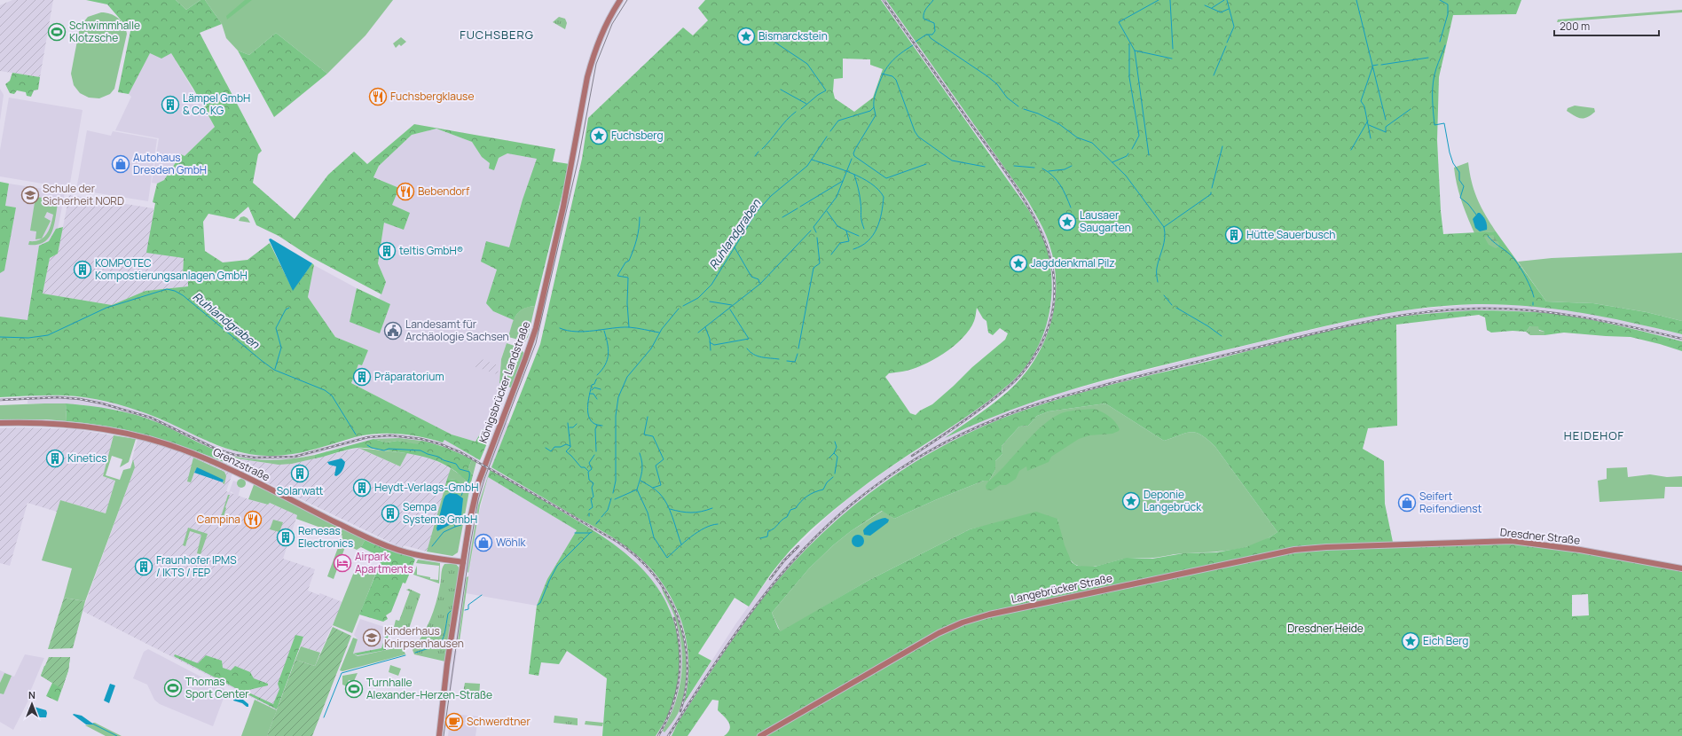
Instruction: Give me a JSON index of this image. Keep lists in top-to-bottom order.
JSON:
{
  "streets": {
    "main road": [
      "Königsbrücker Landstraße",
      "Grenzstraße",
      "Dresdner Straße",
      "Langebrücker Straße"
    ]
  },
  "crossings": [
    ["Königsbrücker Landstraße", "Grenzstraße"],
    ["Dresdner Straße", "Langebrücker Straße"]
  ],
  "districts": ["FUCHSBERG", "HEIDEHOF"],
  "water": ["Ruhlandgraben"],
  "parks": ["Dresdner Heide"],
  "places": {
    "sports": ["Schwimmhalle Klotzsche", "Thomas Sport Center", "Turnhalle Alexander-Herzen-Straße"],
    "place": [
      "Bismarckstein",
      "Fuchsberg",
      "Lausaer Saugarten",
      "Jagddenkmal Pilz",
      "Deponie Langebrück",
      "Eich Berg"
    ],
    "restaurant": ["Fuchsbergklause", "Bebendorf", "Campina"],
    "building": [
      "Lämpel GmbH & Co. KG",
      "Hütte Sauerbusch",
      "teltis GmbH®",
      "KOMPOTEC Kompostierungsanlagen GmbH",
      "Präparatorium",
      "Kinetics",
      "Solarwatt",
      "Heydt-Verlags-GmbH",
      "Sempa Systems GmbH",
      "Renesas Electronics",
      "Fraunhofer IPMS / IKTS / FEP"
    ],
    "shop": ["Autohaus Dresden GmbH", "Seifert Reifendienst", "Wöhlk"],
    "school or university": ["Schule der Sicherheit NORD", "Kinderhaus Knirpsenhausen"],
    "public building": ["Landesamt für Archäologie Sachsen"],
    "hotel": ["Airpark Apartments"],
    "cafe": ["Schwerdtner"]
  },
  "scale_bar": "200 m",
  "north": "top"
}
